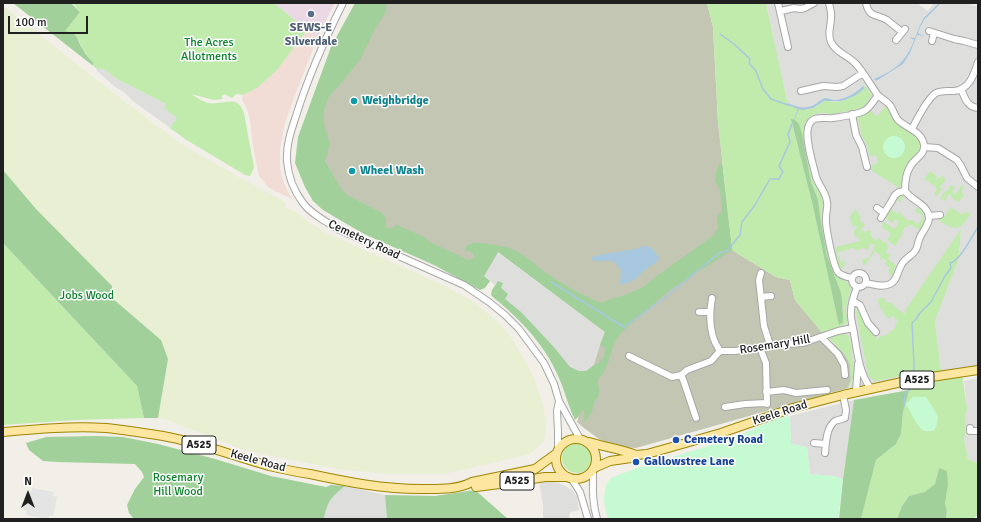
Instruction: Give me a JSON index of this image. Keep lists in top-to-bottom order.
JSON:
{
  "streets": {
    "main road": ["A525", "Keele Road"],
    "street": ["Cemetery Road", "Rosemary Hill"]
  },
  "crossings": [
    ["Cemetery Road", "Keele Road"]
  ],
  "parks": ["The Acres Allotments", "Jobs Wood", "Rosemary Hill Wood"],
  "places": [
    "SEWS-E Silverdale",
    "Weighbridge",
    "Wheel Wash",
    "Cemetery Road",
    "Gallowstree Lane"
  ],
  "scale_bar": "100 m",
  "north": "top"
}
